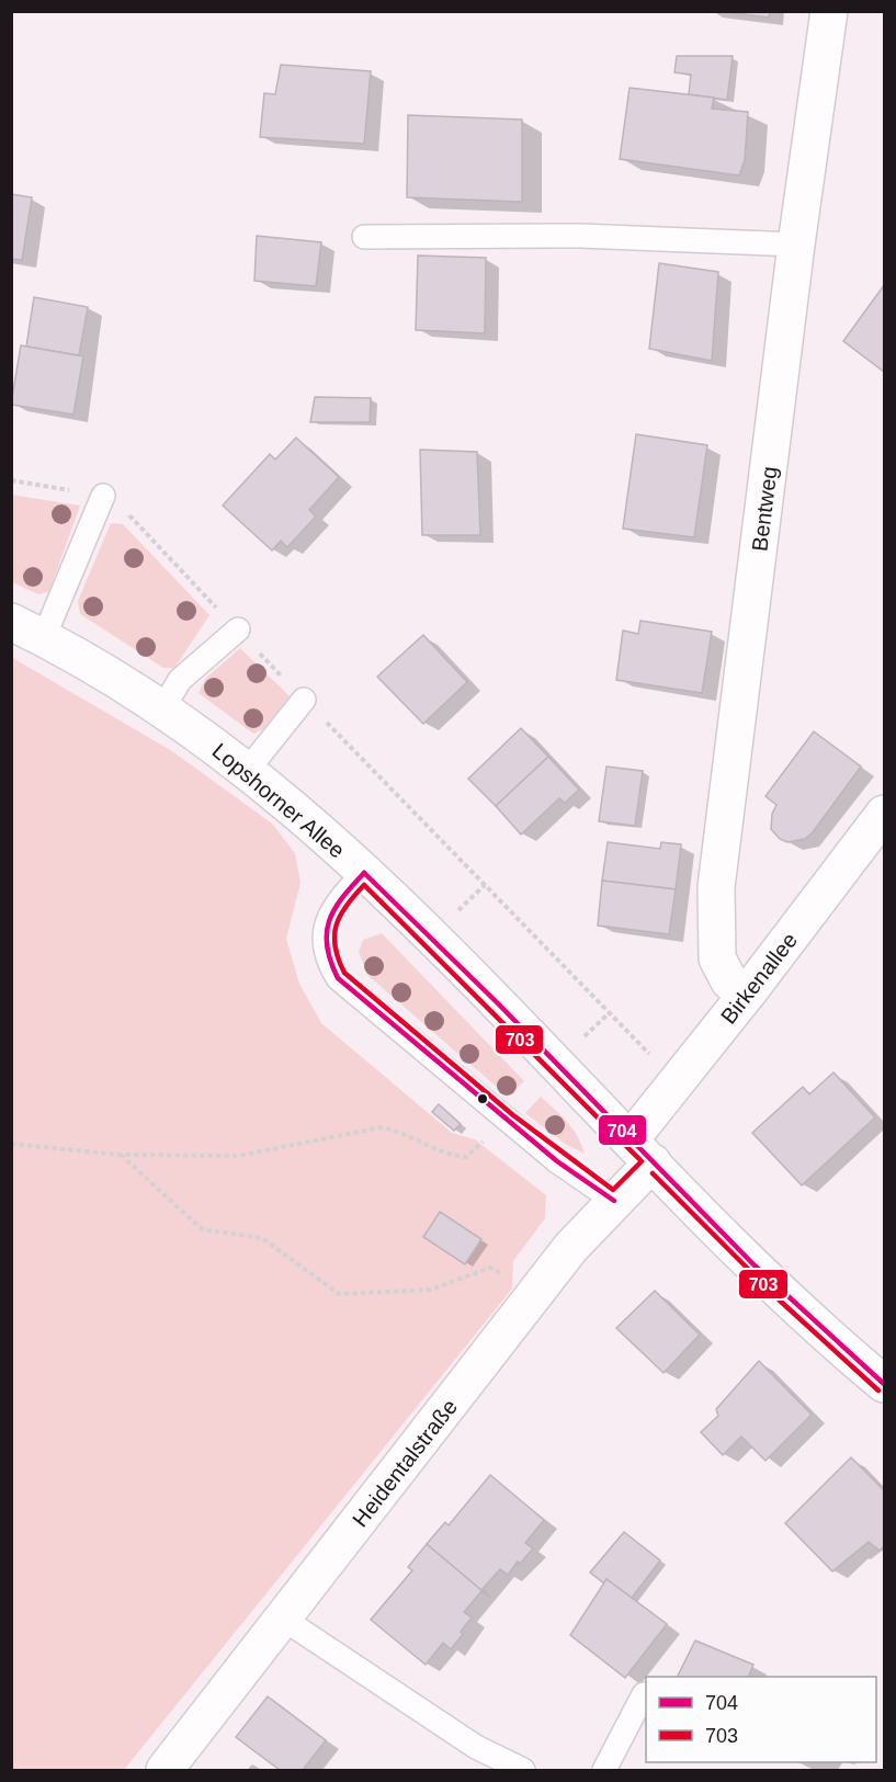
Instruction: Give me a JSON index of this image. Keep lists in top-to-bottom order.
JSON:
{
  "streets": {
    "street": [
      "Bentweg",
      "Lopshorner Allee",
      "Birkenallee",
      "Heidentalstraße"
    ]
  },
  "crossings": [
    ["Bentweg", "Birkenallee"],
    ["Lopshorner Allee", "Birkenallee"],
    ["Lopshorner Allee", "Heidentalstraße"],
    ["Birkenallee", "Heidentalstraße"]
  ],
  "lines": ["transit line 704", "transit line 703"],
  "legend": ["704", "703"]
}
